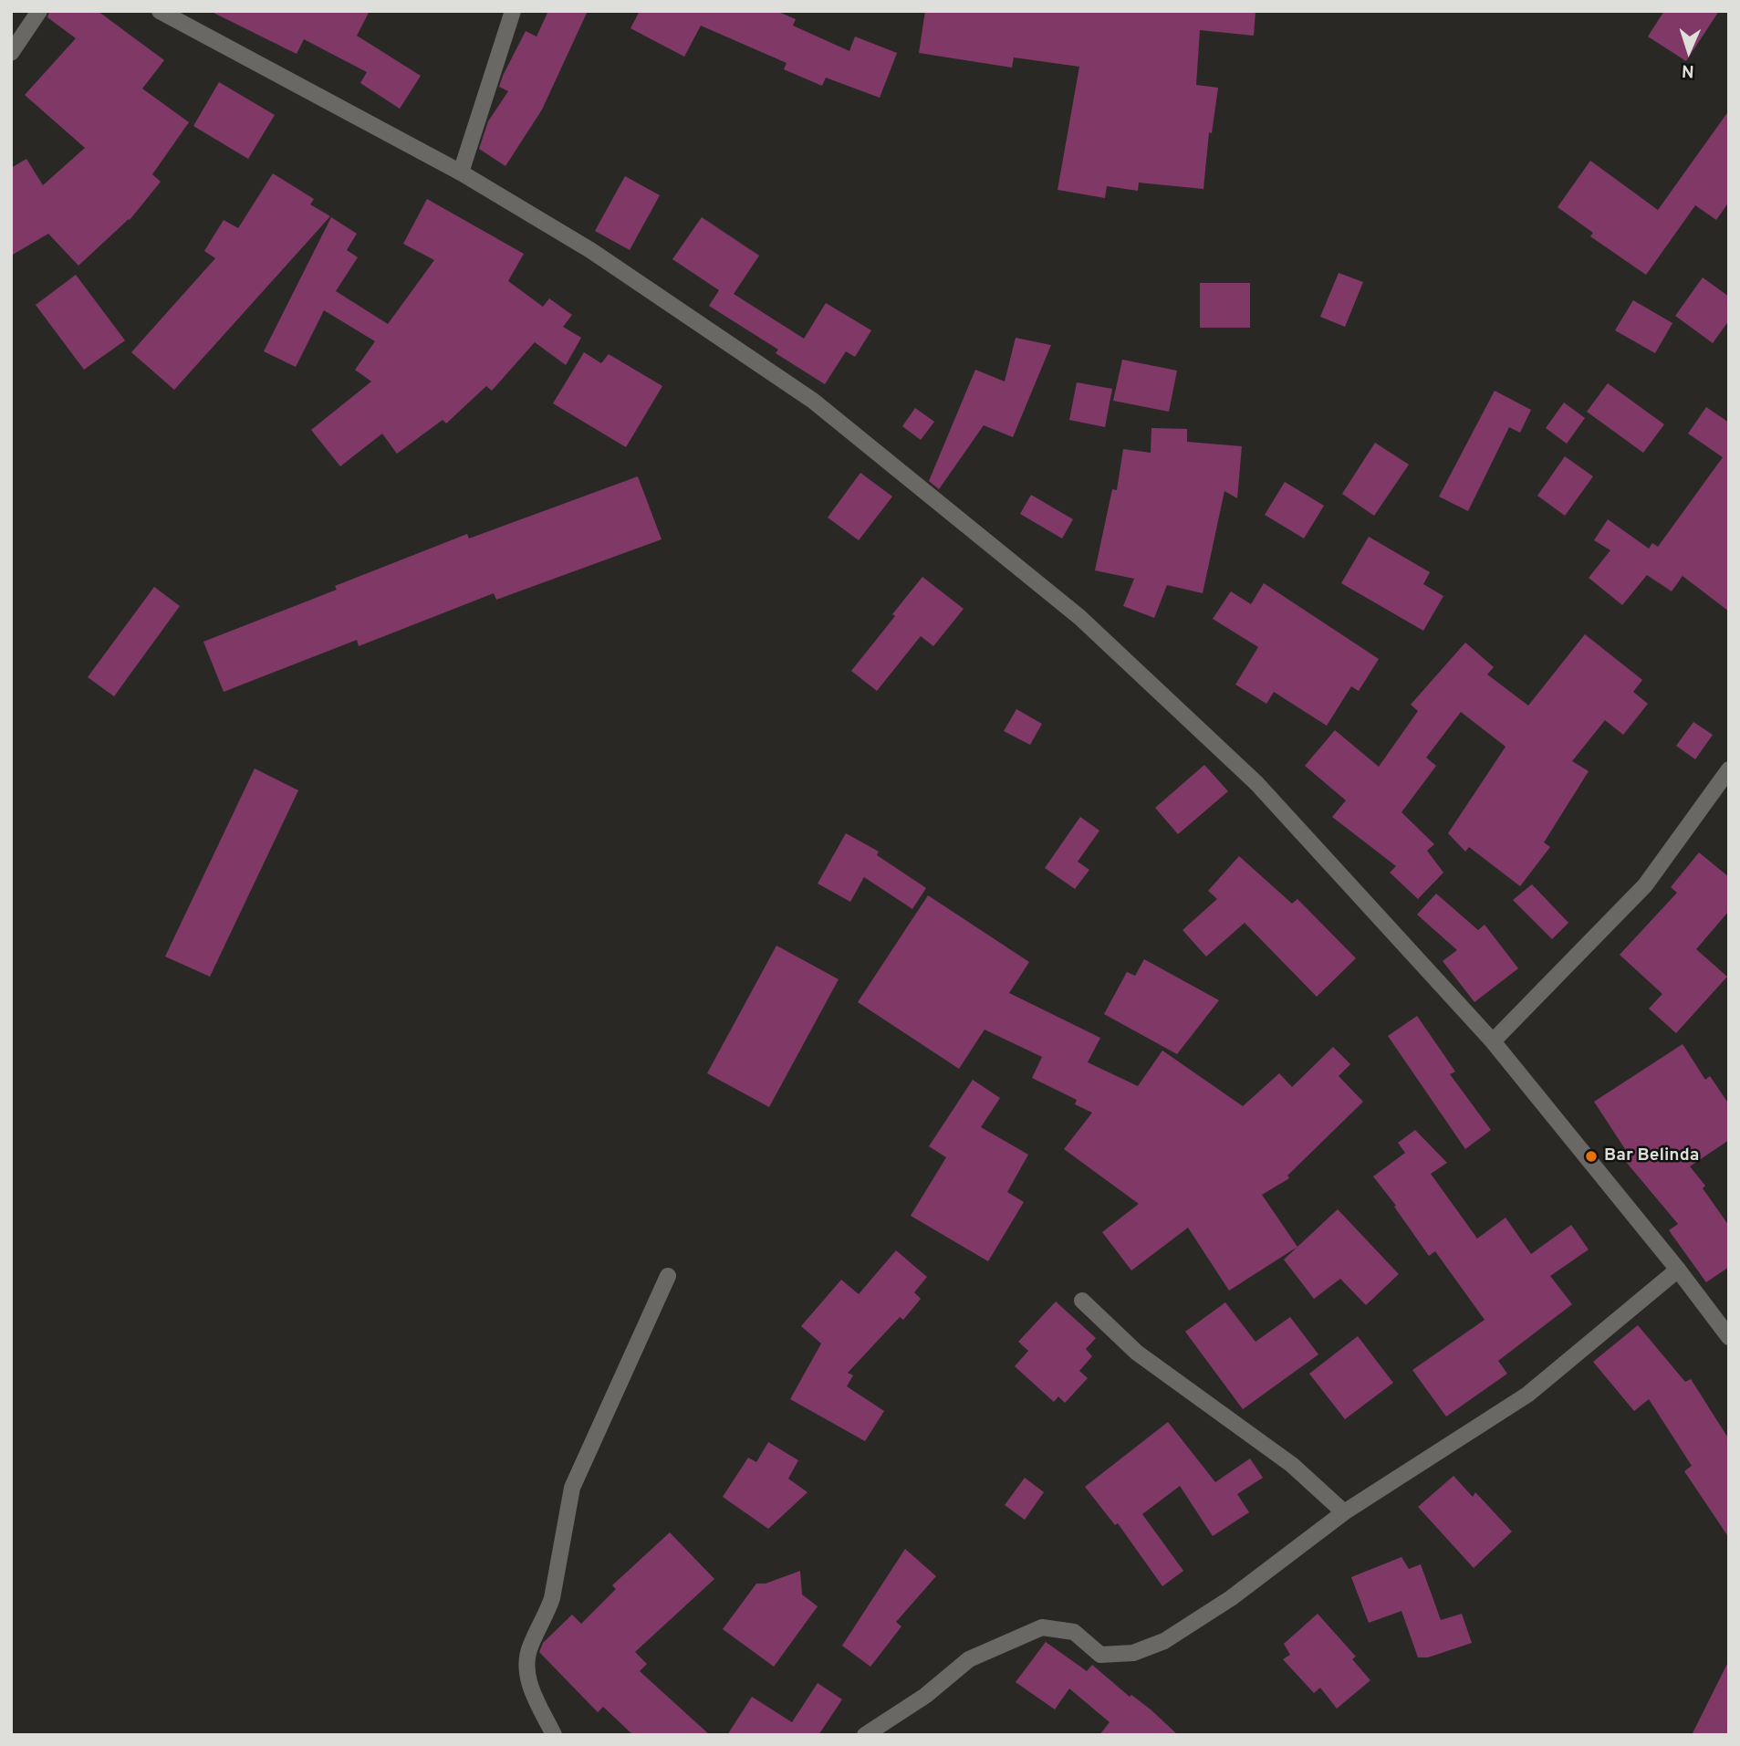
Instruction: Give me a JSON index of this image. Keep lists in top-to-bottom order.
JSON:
{
  "places": ["Bar Belinda"],
  "north": "bottom"
}
